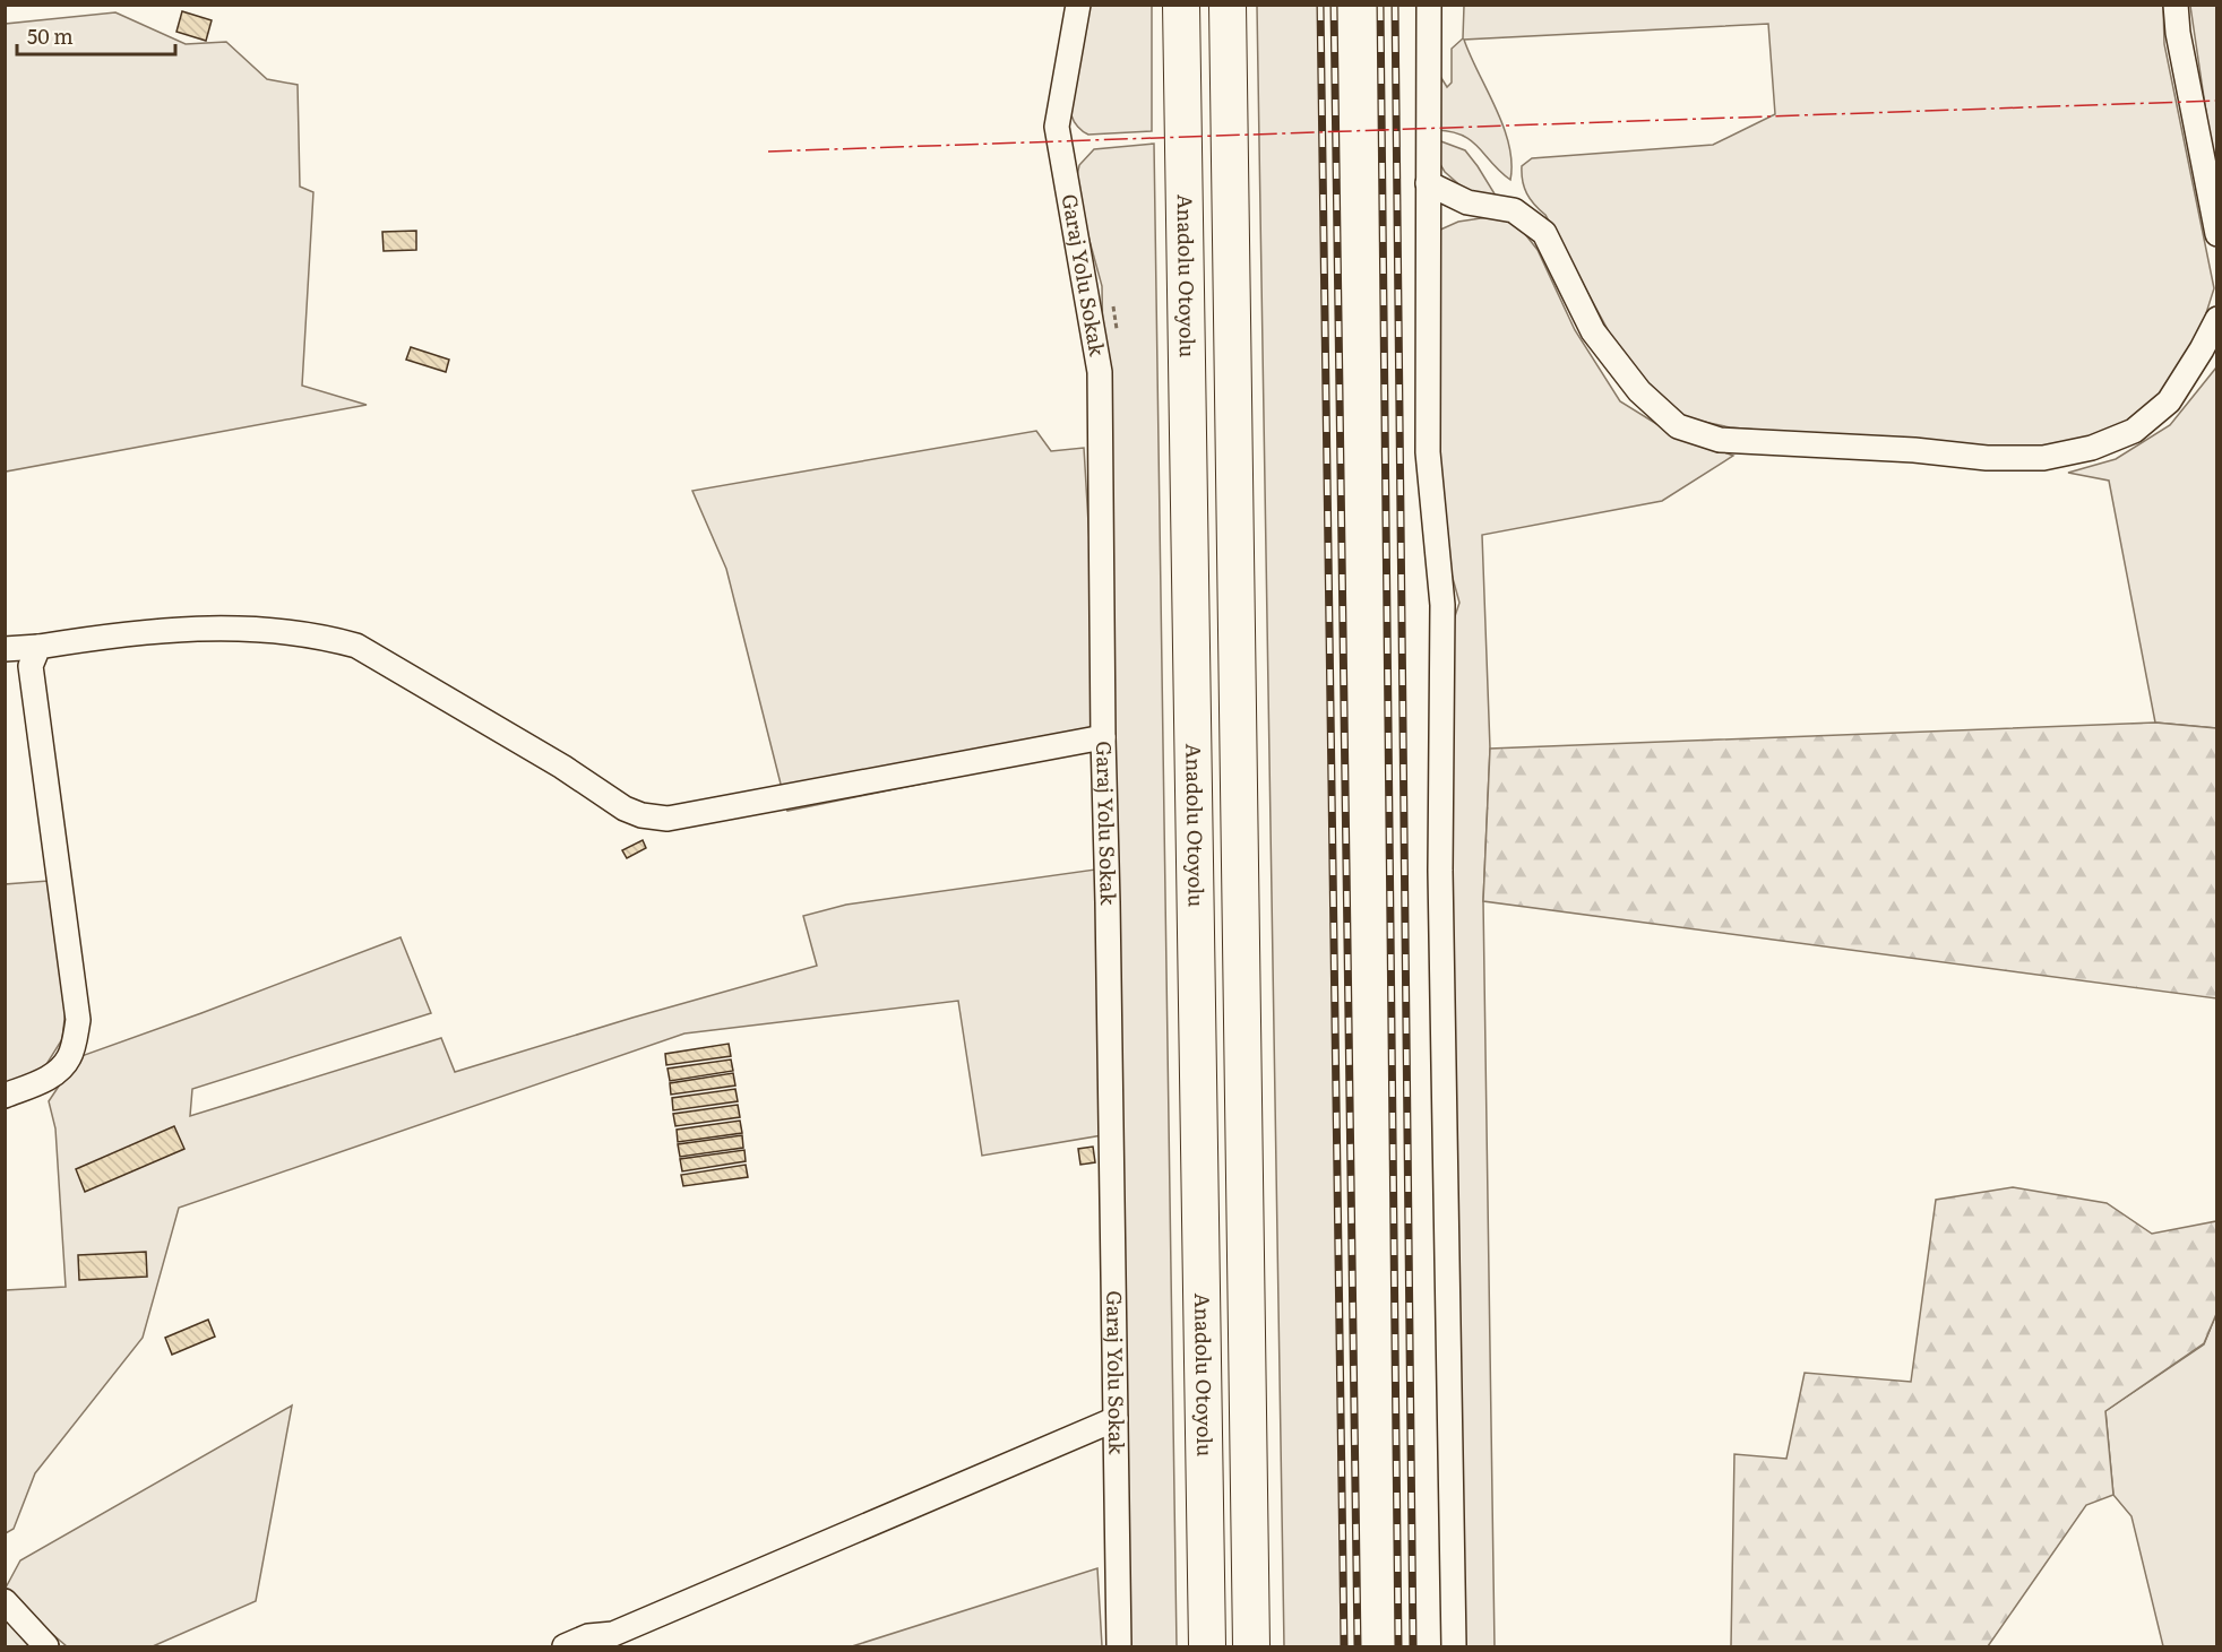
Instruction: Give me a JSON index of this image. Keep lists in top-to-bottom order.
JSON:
{
  "streets": {
    "highway": ["Anadolu Otoyolu"],
    "street": ["Garaj Yolu Sokak"]
  },
  "scale_bar": "50 m"
}
